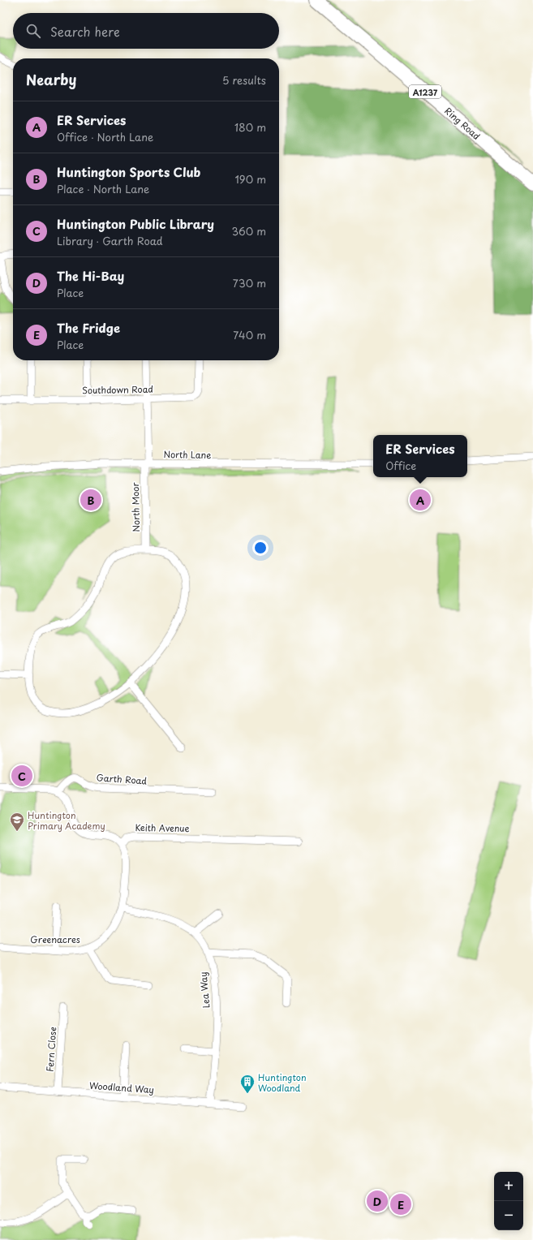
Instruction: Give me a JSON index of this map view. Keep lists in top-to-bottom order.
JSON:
{
  "streets": {
    "highway": ["A1237", "Ring Road"],
    "street": [
      "Southdown Road",
      "North Lane",
      "North Moor",
      "Garth Road",
      "Keith Avenue",
      "Greenacres",
      "Lea Way",
      "Fern Close",
      "Woodland Way"
    ]
  },
  "crossings": [
    ["Southdown Road", "North Moor"],
    ["North Lane", "North Moor"],
    ["Keith Avenue", "Greenacres"],
    ["Greenacres", "Lea Way"],
    ["Lea Way", "Woodland Way"],
    ["Fern Close", "Woodland Way"]
  ],
  "places": {
    "school or university": ["Huntington Primary Academy"],
    "building": ["Huntington Woodland"]
  },
  "page": {
    "search": "Search here",
    "heading": ["Nearby", "5 results"],
    "list": [
      {
        "mark": "A",
        "name": "ER Services",
        "note": "Office · North Lane",
        "value": "180 m"
      },
      {
        "mark": "B",
        "name": "Huntington Sports Club",
        "note": "Place · North Lane",
        "value": "190 m"
      },
      {
        "mark": "C",
        "name": "Huntington Public Library",
        "note": "Library · Garth Road",
        "value": "360 m"
      },
      {
        "mark": "D",
        "name": "The Hi-Bay",
        "note": "Place",
        "value": "730 m"
      },
      {
        "mark": "E",
        "name": "The Fridge",
        "note": "Place",
        "value": "740 m"
      }
    ],
    "popup": ["ER Services", "Office"],
    "pins": [
      "A",
      "B",
      "C",
      "D",
      "E"
    ],
    "map_buttons": ["+", "−"]
  }
}
